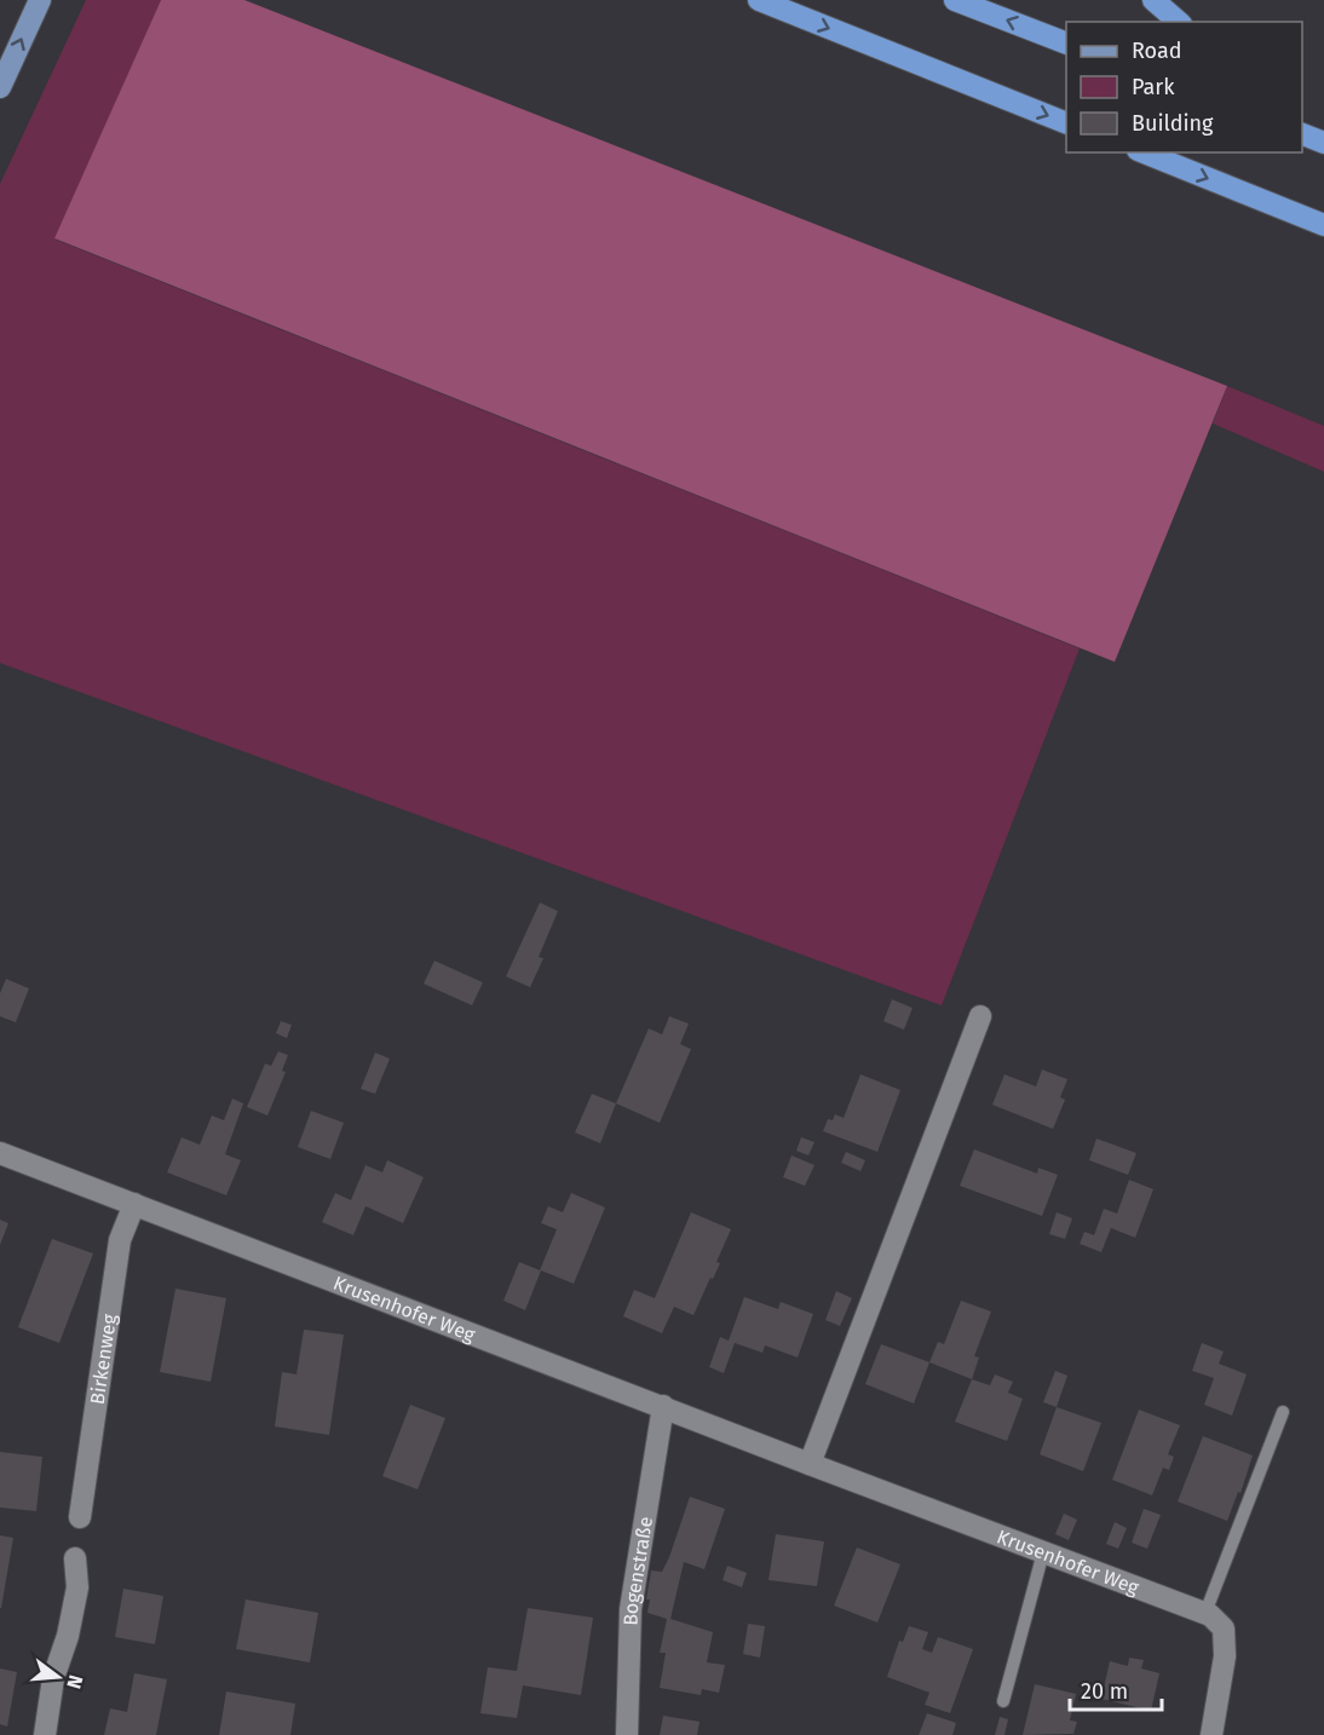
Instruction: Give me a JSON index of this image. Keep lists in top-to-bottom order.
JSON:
{
  "streets": {
    "street": ["Krusenhofer Weg", "Birkenweg", "Bogenstraße"]
  },
  "crossings": [
    ["Krusenhofer Weg", "Birkenweg"],
    ["Krusenhofer Weg", "Bogenstraße"]
  ],
  "legend": ["Road", "Park", "Building"],
  "scale_bar": "20 m",
  "north": "right"
}
